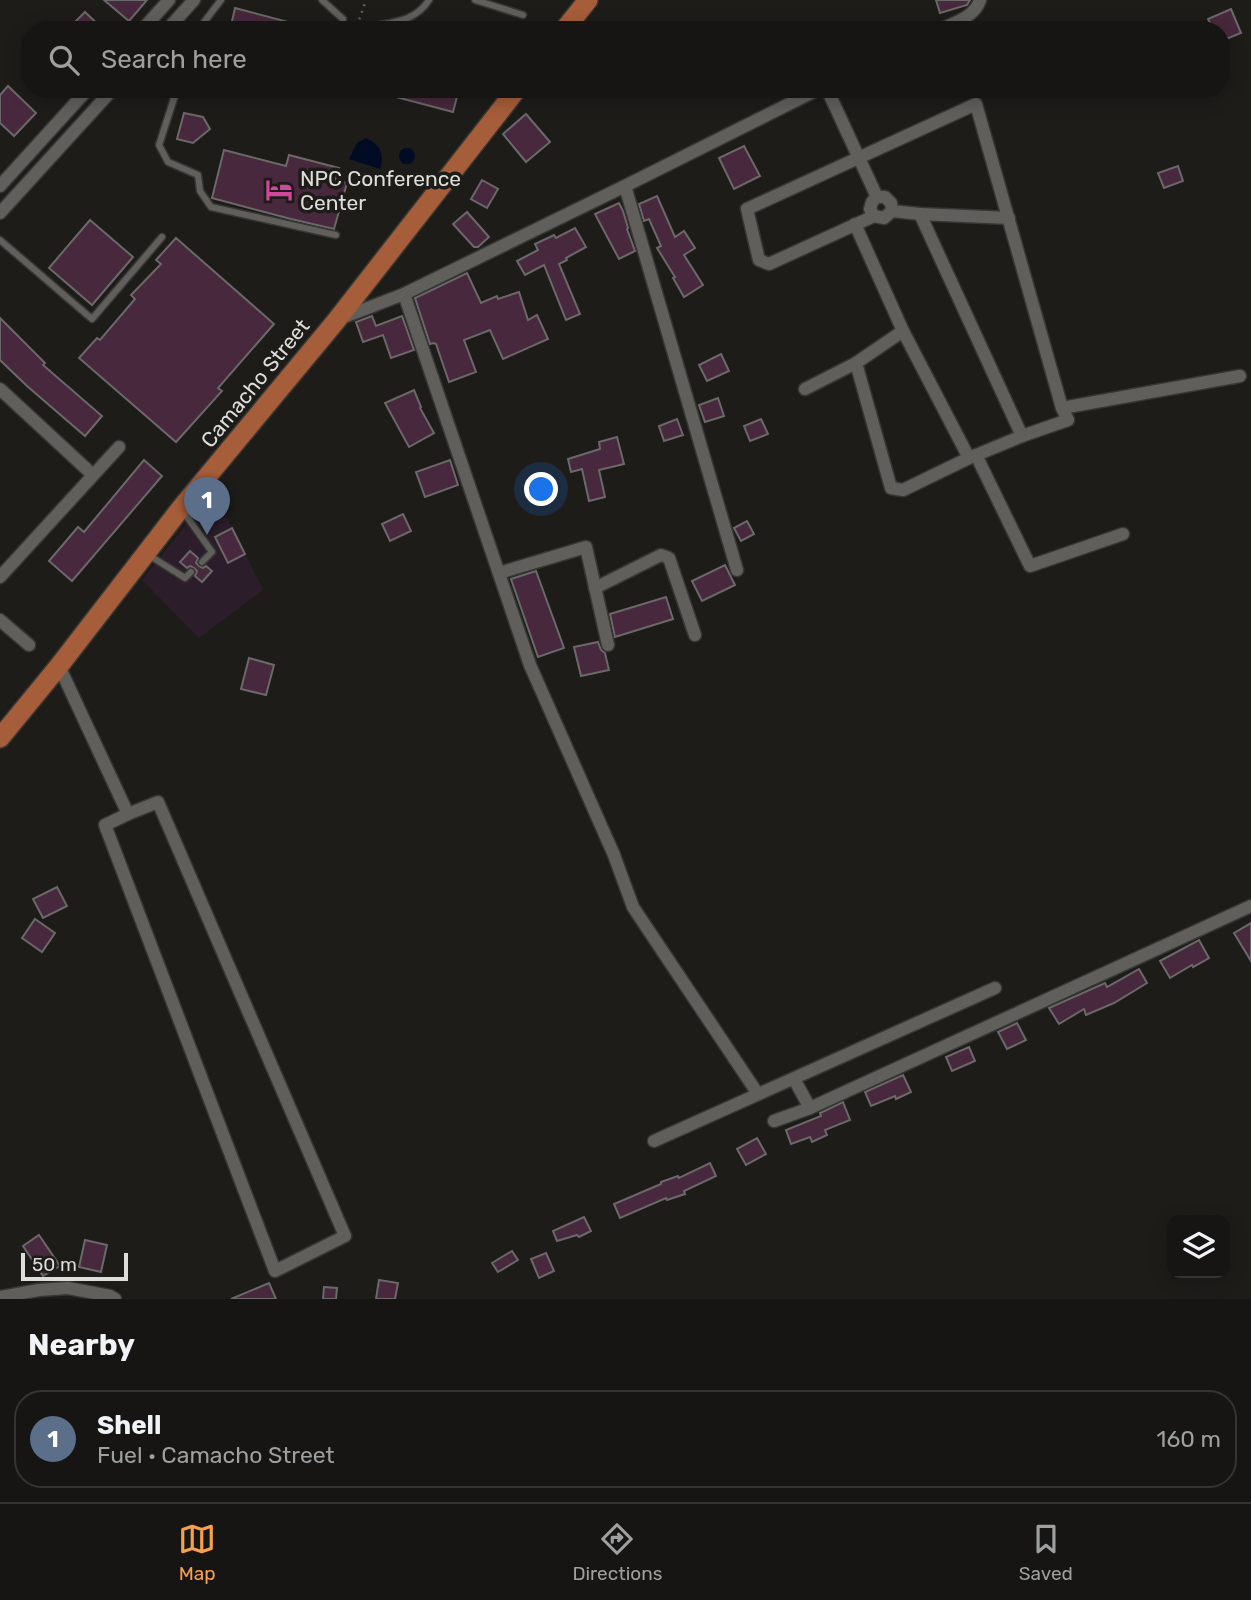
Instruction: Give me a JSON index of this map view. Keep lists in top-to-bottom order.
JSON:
{
  "streets": {
    "main road": ["Camacho Street"]
  },
  "places": {
    "hotel": ["NPC Conference Center"]
  },
  "scale_bar": "50 m",
  "page": {
    "search": "Search here",
    "pins": "1",
    "scale": "50 m",
    "heading": "Nearby",
    "list": [
      {
        "mark": "1",
        "name": "Shell",
        "note": "Fuel · Camacho Street",
        "value": "160 m"
      }
    ],
    "nav": ["Map", "Directions", "Saved"]
  }
}
